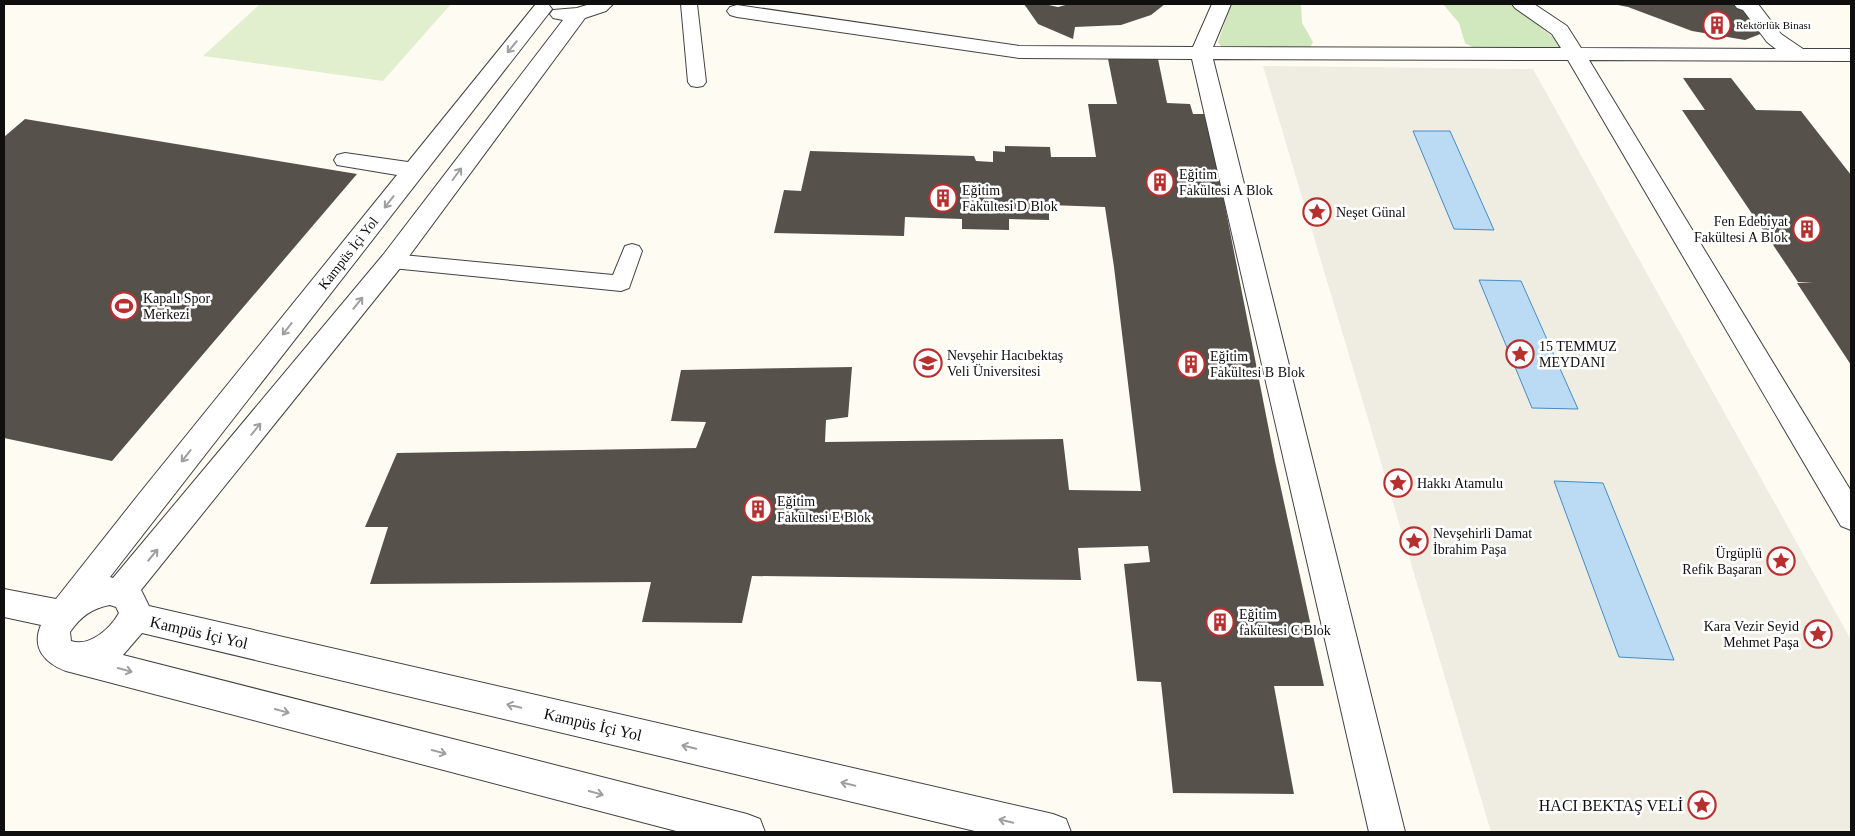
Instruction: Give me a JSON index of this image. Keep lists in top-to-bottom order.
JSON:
{
  "streets": {
    "street": ["Kampüs İçi Yol"]
  },
  "one_way": ["Kampüs İçi Yol"],
  "places": {
    "building": [
      "Rektörlük Binası",
      "Eğitim Fakültesi A Blok",
      "Eğitim Fakültesi D Blok",
      "Fen Edebiyat Fakültesi A Blok",
      "Eğitim Fakültesi B Blok",
      "Eğitim Fakültesi E Blok",
      "Eğitim fakültesi C Blok"
    ],
    "place": [
      "Neşet Günal",
      "15 TEMMUZ MEYDANI",
      "Hakkı Atamulu",
      "Nevşehirli Damat İbrahim Paşa",
      "Ürgüplü Refik Başaran",
      "Kara Vezir Seyid Mehmet Paşa",
      "HACI BEKTAŞ VELİ"
    ],
    "sports": ["Kapalı Spor Merkezi"],
    "school or university": ["Nevşehir Hacıbektaş Veli Üniversitesi"]
  }
}
